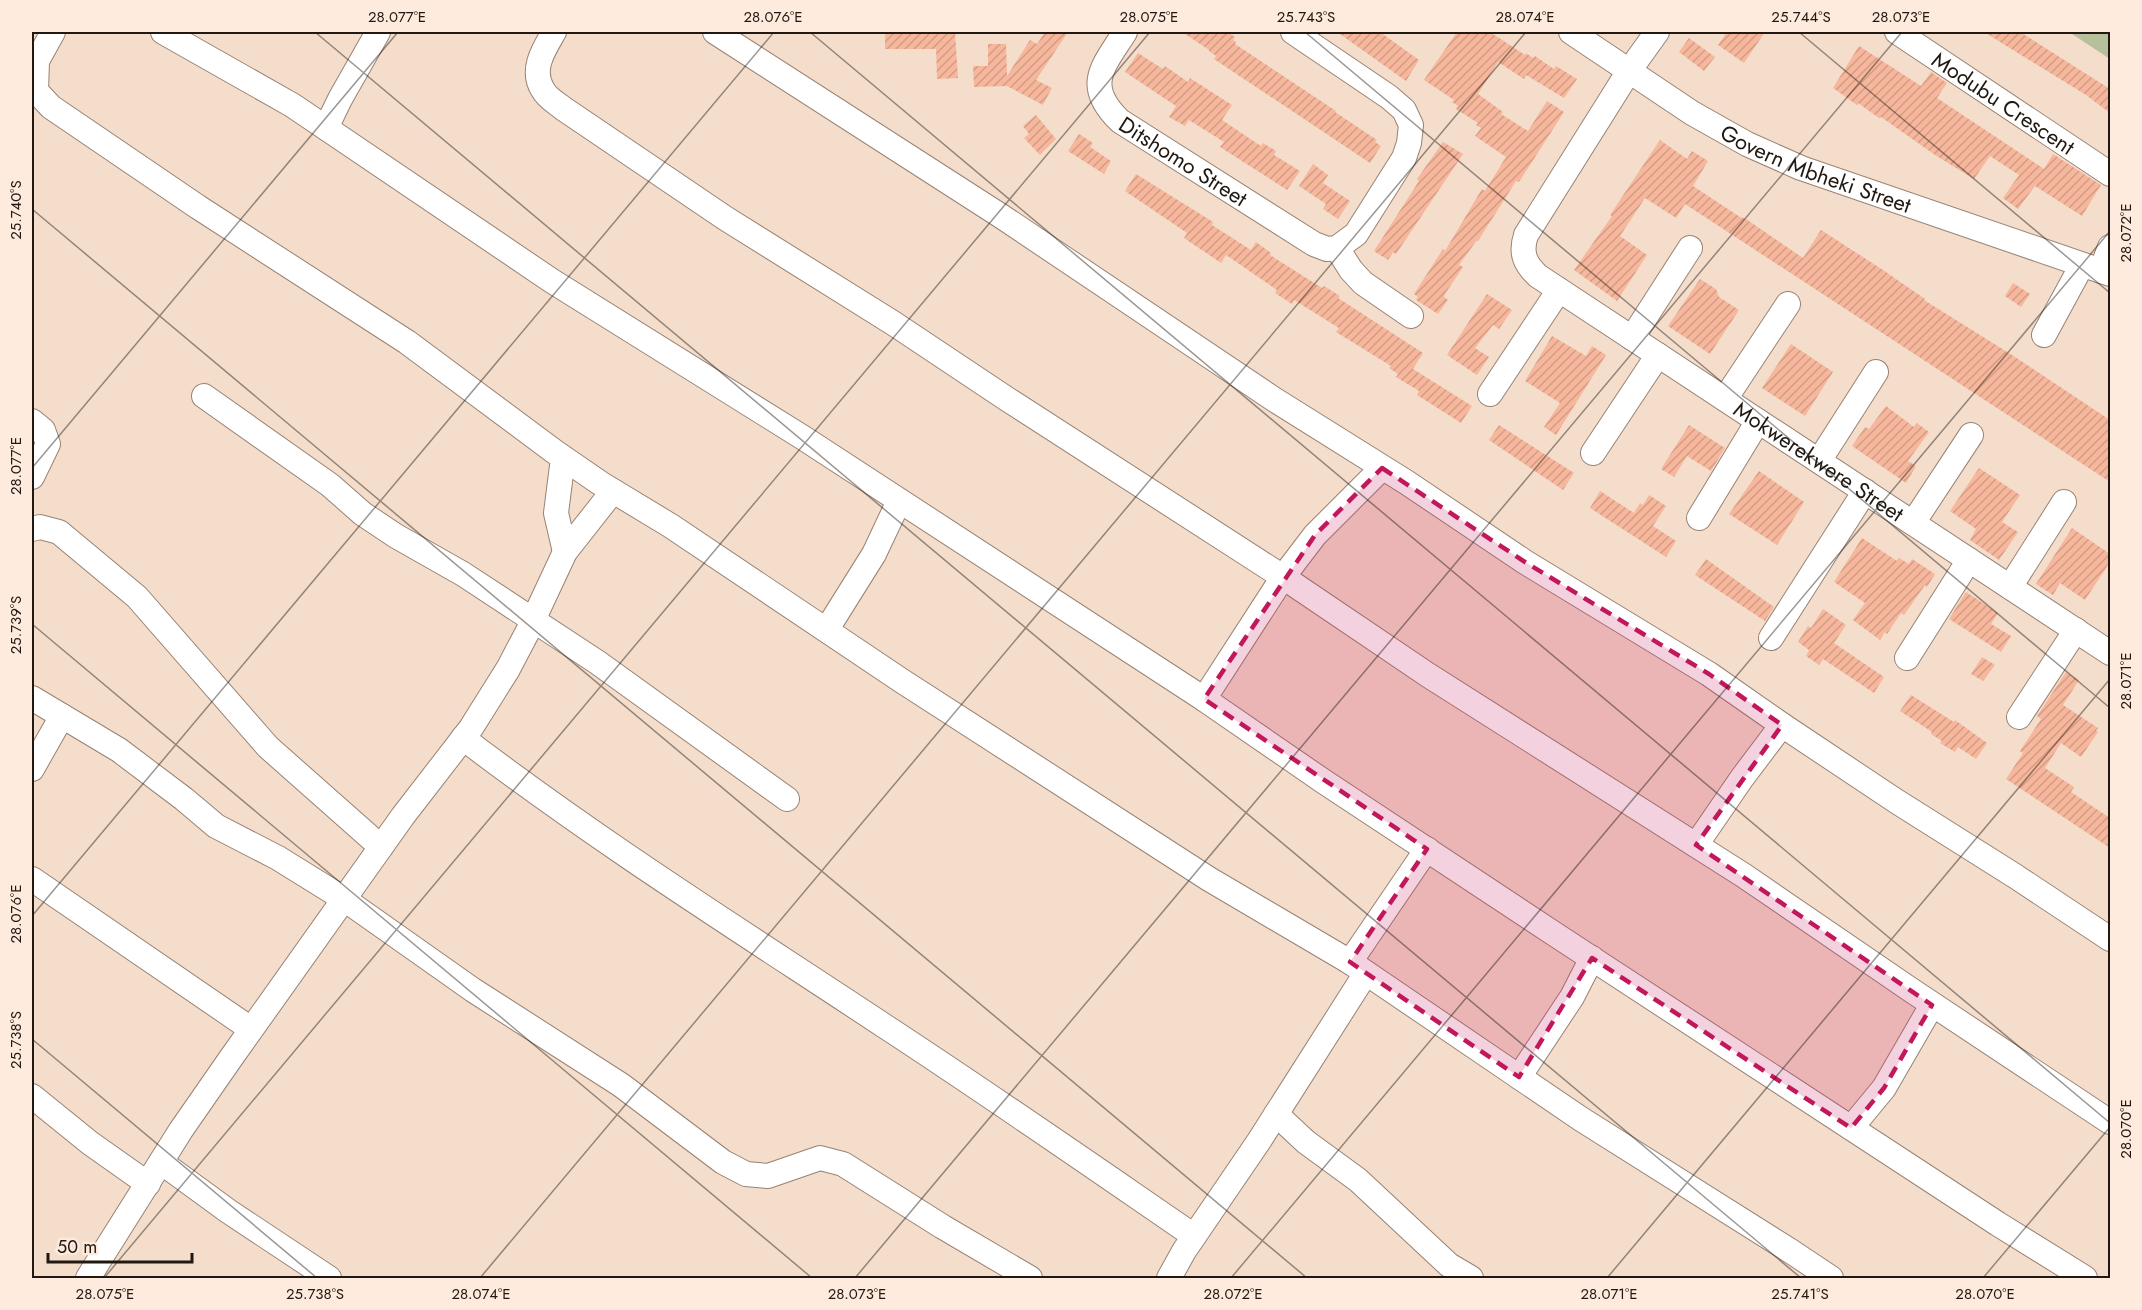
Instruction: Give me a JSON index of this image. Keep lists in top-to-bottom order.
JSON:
{
  "streets": {
    "street": [
      "Modubu Crescent",
      "Ditshomo Street",
      "Govern Mbheki Street",
      "Mokwerekwere Street"
    ]
  },
  "crossings": [
    ["Govern Mbheki Street", "Mokwerekwere Street"]
  ],
  "scale_bar": "50 m",
  "coordinates": [
    "28.077°E",
    "28.076°E",
    "28.075°E",
    "25.743°S",
    "28.074°E",
    "25.744°S",
    "28.073°E",
    "25.740°S",
    "28.072°E",
    "25.739°S",
    "28.071°E",
    "25.738°S",
    "28.070°E",
    "25.741°S"
  ]
}
